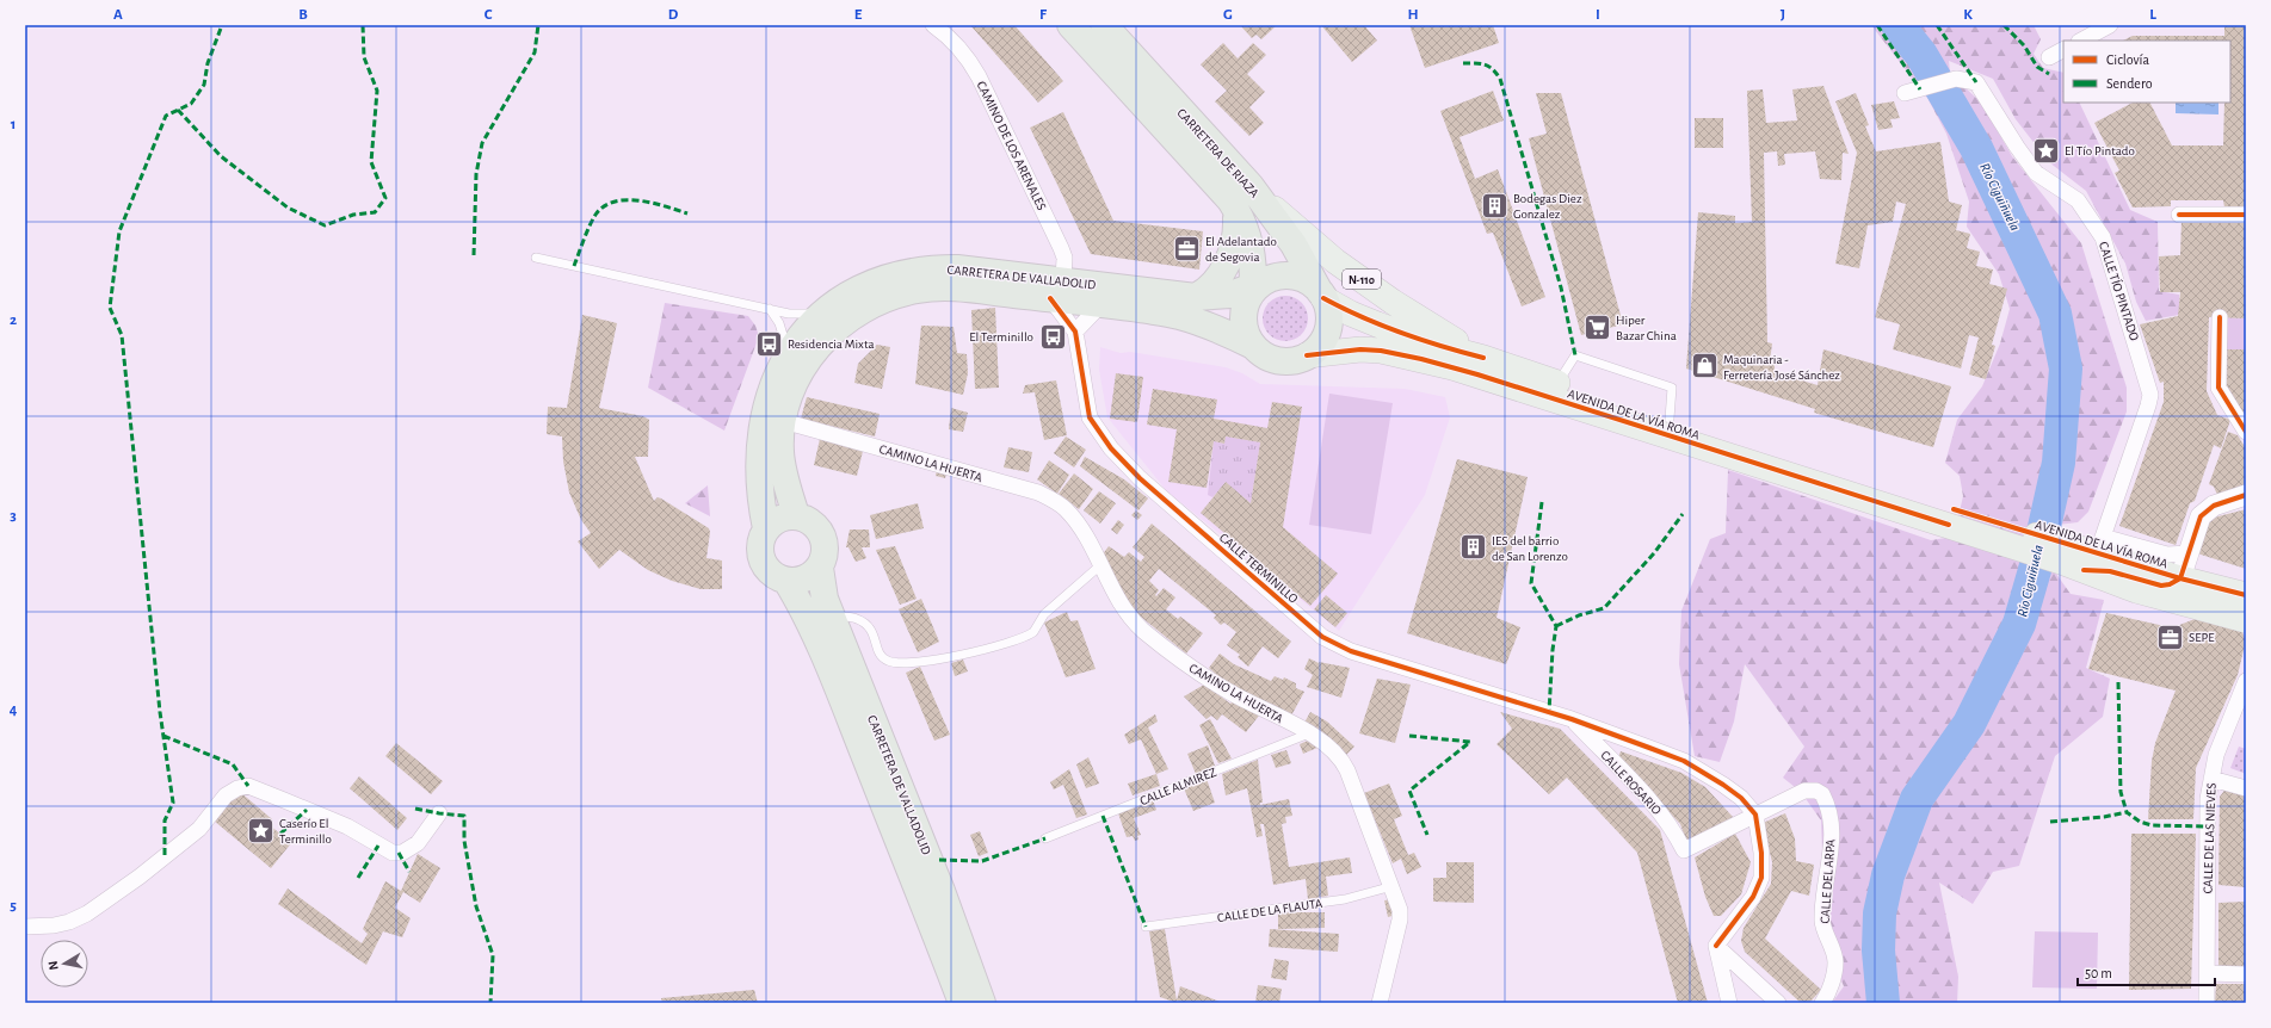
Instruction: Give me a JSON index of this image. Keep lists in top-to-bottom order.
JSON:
{
  "streets": {
    "highway": ["CARRETERA DE RIAZA", "CARRETERA DE VALLADOLID", "N-110"],
    "main road": ["AVENIDA DE LA VÍA ROMA"],
    "street": [
      "CAMINO DE LOS ARENALES",
      "CALLE TÍO PINTADO",
      "CAMINO LA HUERTA",
      "CALLE TERMINILLO",
      "CALLE ROSARIO",
      "CALLE DE LAS NIEVES",
      "CALLE DEL ARPA"
    ],
    "lane": ["CALLE ALMIREZ", "CALLE DE LA FLAUTA"]
  },
  "crossings": [
    ["CAMINO DE LOS ARENALES", "CARRETERA DE VALLADOLID"],
    ["CAMINO DE LOS ARENALES", "CALLE TERMINILLO"],
    ["CARRETERA DE RIAZA", "CARRETERA DE VALLADOLID"],
    ["CARRETERA DE RIAZA", "AVENIDA DE LA VÍA ROMA"],
    ["CARRETERA DE VALLADOLID", "AVENIDA DE LA VÍA ROMA"],
    ["CARRETERA DE VALLADOLID", "CAMINO LA HUERTA"],
    ["CARRETERA DE VALLADOLID", "CALLE TERMINILLO"],
    ["CALLE TÍO PINTADO", "AVENIDA DE LA VÍA ROMA"],
    ["CAMINO LA HUERTA", "CALLE ALMIREZ"],
    ["CAMINO LA HUERTA", "CALLE DE LA FLAUTA"],
    ["CALLE TERMINILLO", "CALLE ROSARIO"],
    ["CALLE TERMINILLO", "CALLE DEL ARPA"],
    ["CALLE ROSARIO", "CALLE DEL ARPA"]
  ],
  "water": ["Río Ciguiñuela"],
  "places": {
    "place": ["El Tío Pintado", "Caserío El Terminillo"],
    "building": ["Bodegas Diez Gonzalez", "IES del barrio de San Lorenzo"],
    "office": ["El Adelantado de Segovia", "SEPE"],
    "supermarket": ["Hiper Bazar China"],
    "bus stop": ["El Terminillo", "Residencia Mixta"],
    "shop": ["Maquinaria - Ferretería José Sánchez"]
  },
  "legend": ["Ciclovía", "Sendero"],
  "scale_bar": "50 m",
  "north": "left",
  "grid": {
    "columns": [
      "A",
      "B",
      "C",
      "D",
      "E",
      "F",
      "G",
      "H",
      "I",
      "J",
      "K",
      "L"
    ],
    "rows": [
      "1",
      "2",
      "3",
      "4",
      "5"
    ]
  }
}
